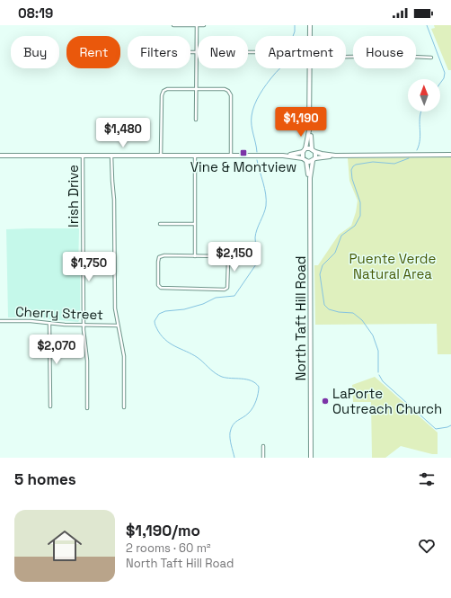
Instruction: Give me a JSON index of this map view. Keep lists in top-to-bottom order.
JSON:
{
  "streets": {
    "main road": ["North Taft Hill Road"],
    "street": ["Irish Drive", "Cherry Street"]
  },
  "crossings": [
    ["Irish Drive", "Cherry Street"]
  ],
  "parks": ["Puente Verde Natural Area"],
  "places": {
    "transit": ["Vine & Montview"],
    "other": ["LaPorte Outreach Church"]
  },
  "north": "top",
  "page": {
    "status": "08:19",
    "chip": [
      "Buy",
      "Rent",
      "Filters",
      "New",
      "Apartment",
      "House"
    ],
    "price": [
      "$1,190",
      "$1,480",
      "$2,150",
      "$1,750",
      "$2,070"
    ],
    "heading": "5 homes",
    "list": [
      {
        "name": "$1,190/mo",
        "note": "2 rooms · 60 m² · North Taft Hill Road"
      }
    ]
  }
}
